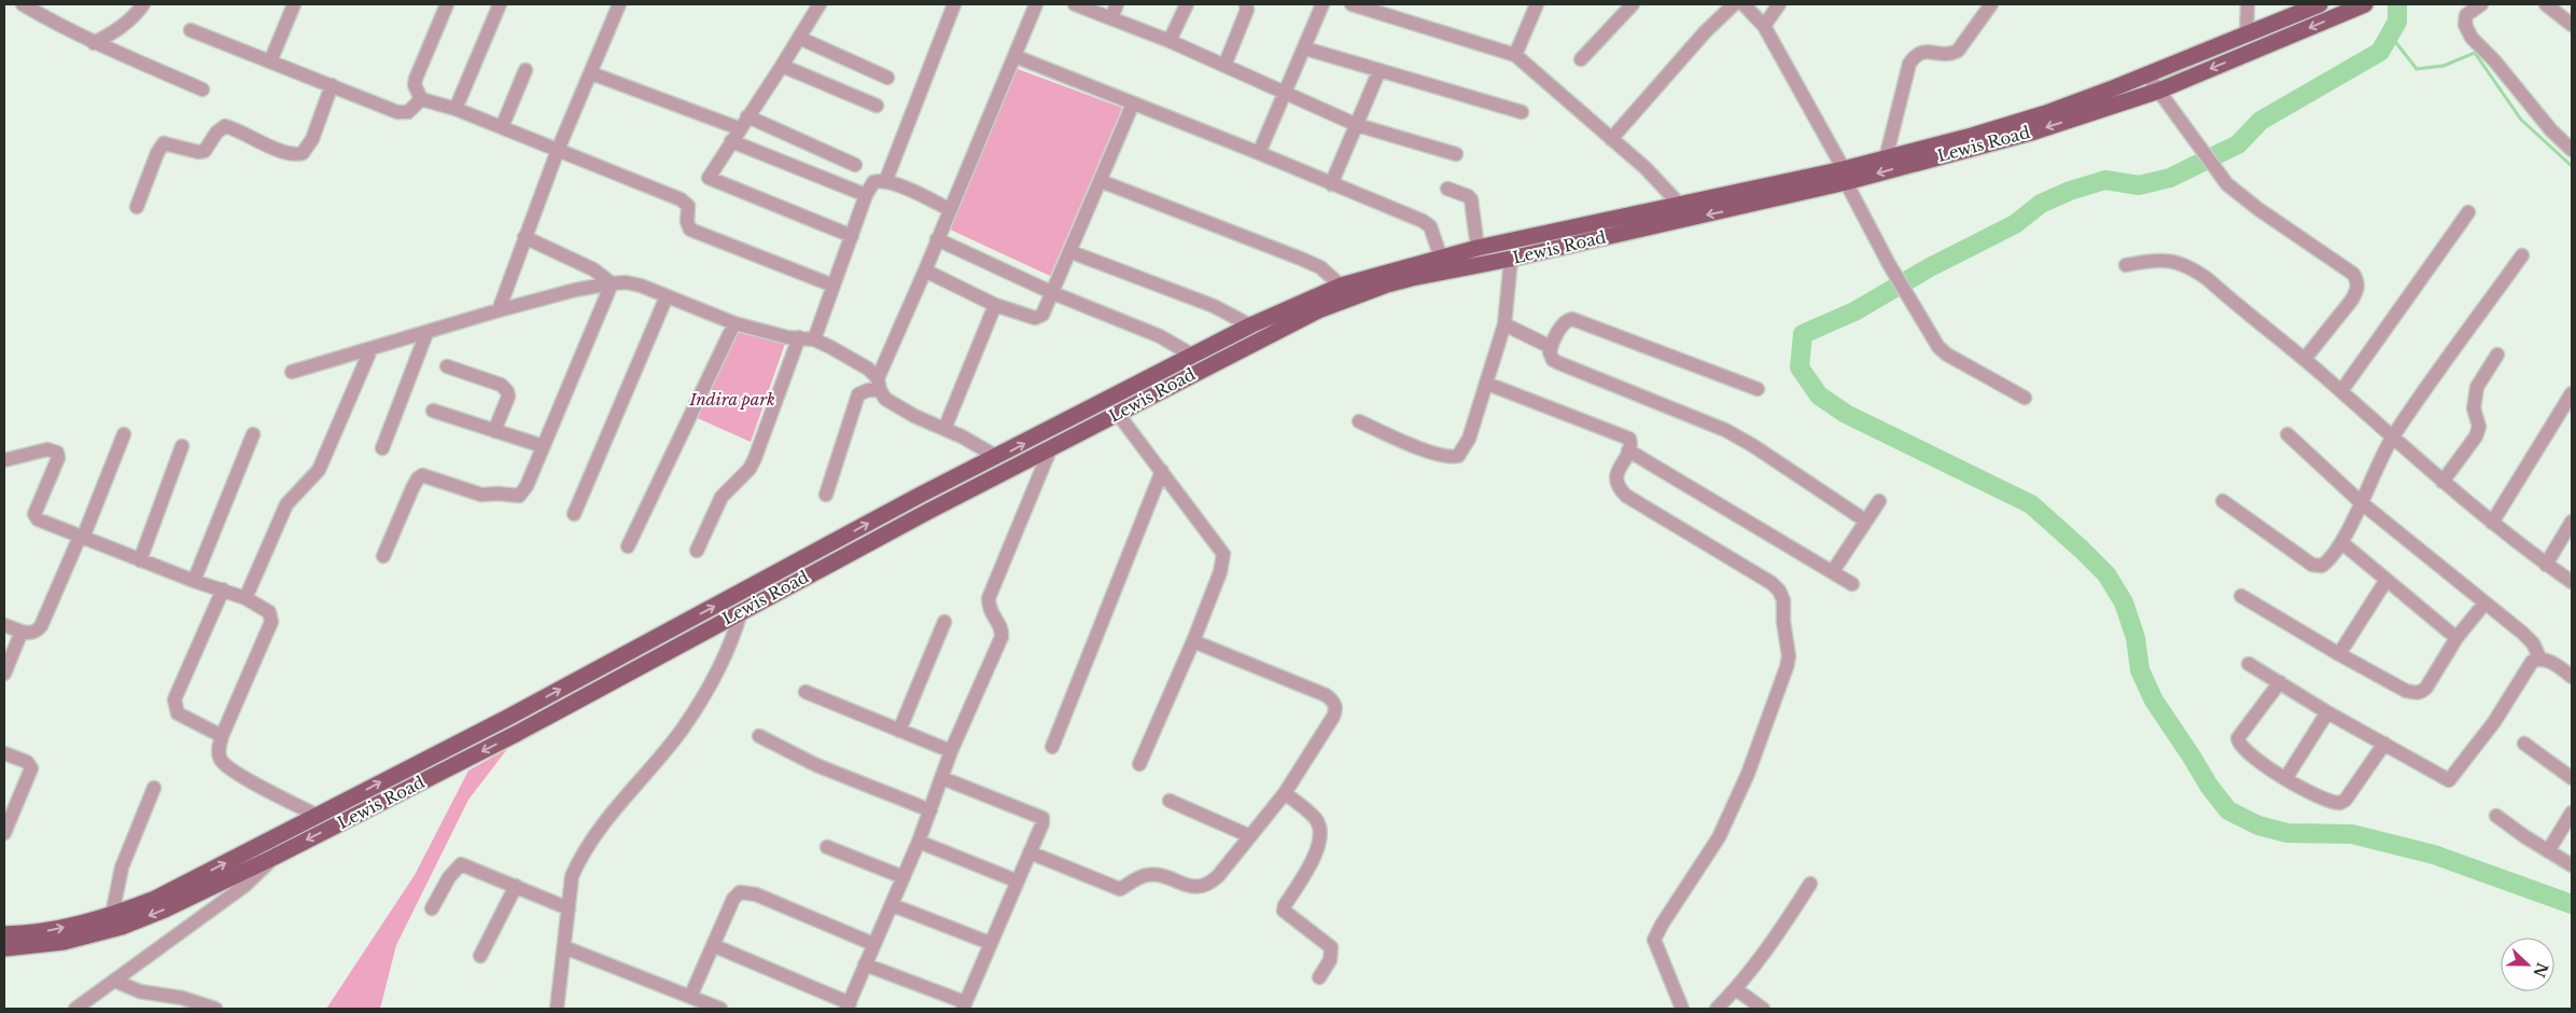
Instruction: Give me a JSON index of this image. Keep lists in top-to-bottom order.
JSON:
{
  "streets": {
    "main road": ["Lewis Road"]
  },
  "parks": ["Indira park"],
  "north": "right"
}
